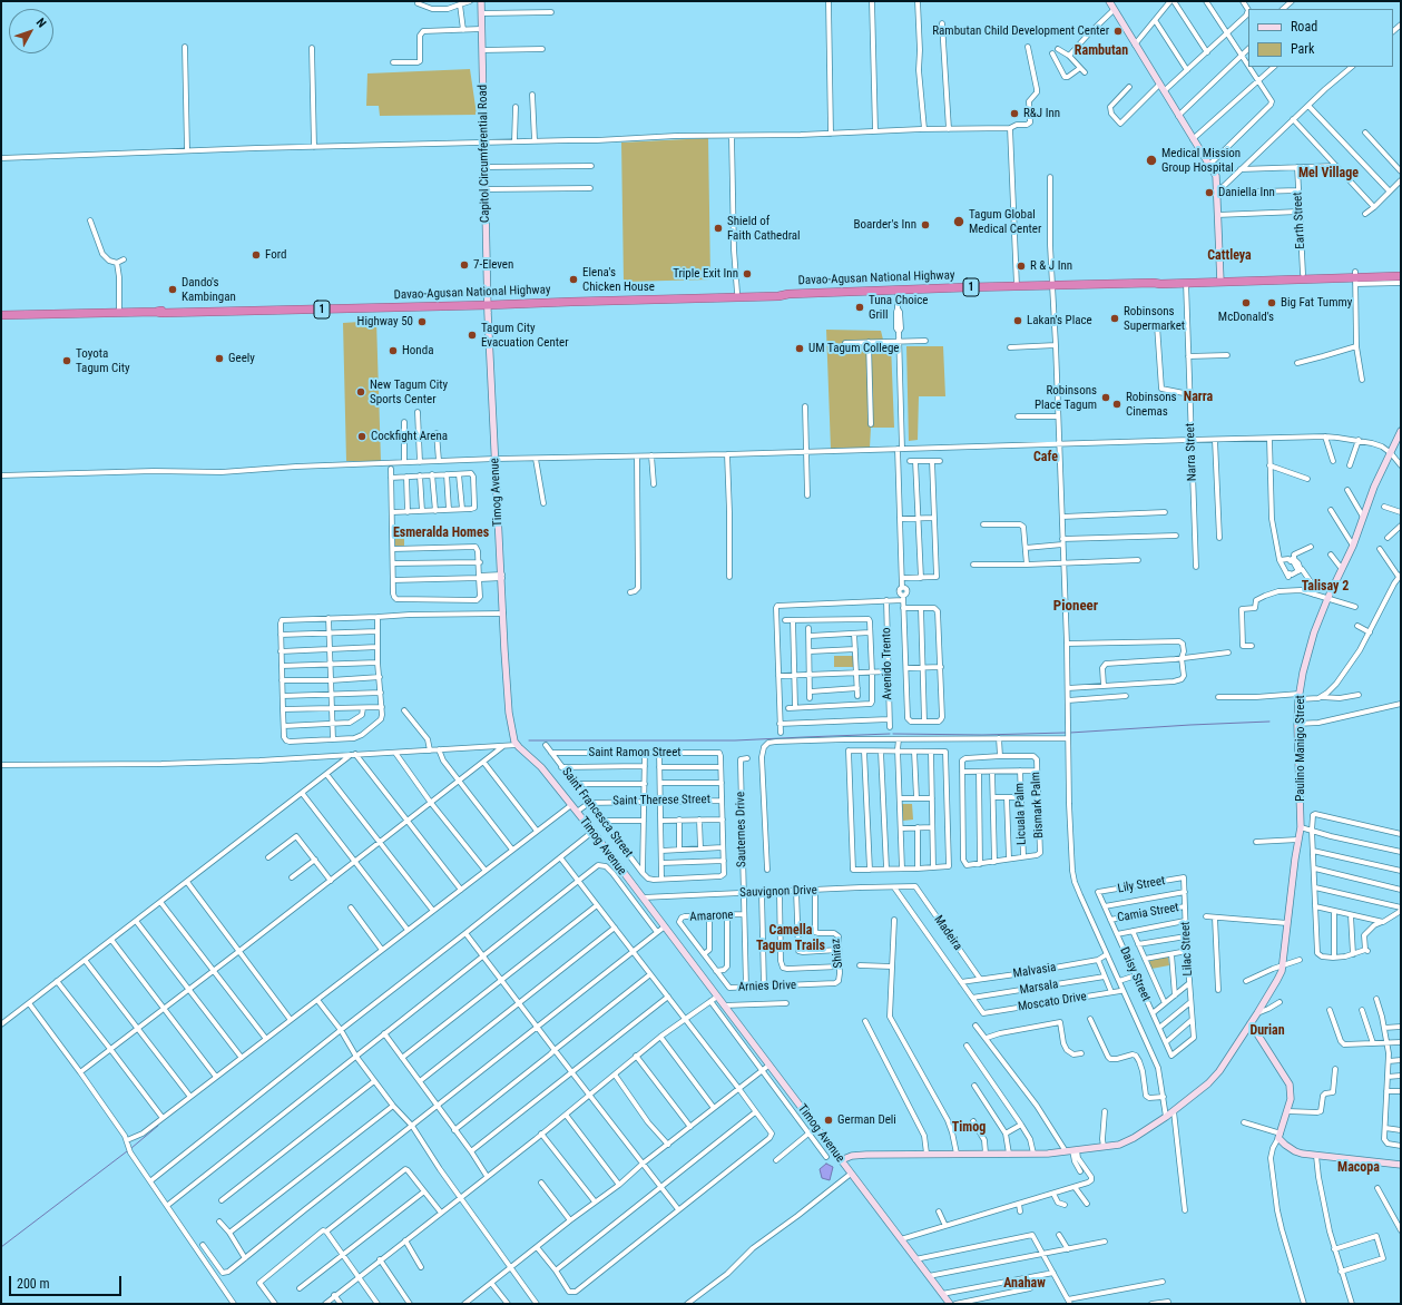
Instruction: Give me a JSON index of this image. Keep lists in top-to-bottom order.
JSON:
{
  "streets": {
    "highway": ["Davao-Agusan National Highway", "1"],
    "street": [
      "Capitol Circumferential Road",
      "Earth Street",
      "Narra Street",
      "Timog Avenue",
      "Avenido Trento",
      "Paulino Manigo Street",
      "Saint Ramon Street",
      "Saint Therese Street",
      "Bismark Palm",
      "Saint Francesca Street",
      "Licuala Palm",
      "Sauternes Drive",
      "Lily Street",
      "Sauvignon Drive",
      "Camia Street",
      "Amarone",
      "Madeira",
      "Lilac Street",
      "Shiraz",
      "Malvasia",
      "Daisy Street",
      "Arnies Drive",
      "Marsala",
      "Moscato Drive"
    ]
  },
  "crossings": [
    ["Capitol Circumferential Road", "Davao-Agusan National Highway"],
    ["Capitol Circumferential Road", "Timog Avenue"],
    ["Earth Street", "Davao-Agusan National Highway"],
    ["Davao-Agusan National Highway", "Narra Street"],
    ["Davao-Agusan National Highway", "Timog Avenue"],
    ["Timog Avenue", "Paulino Manigo Street"],
    ["Timog Avenue", "Sauvignon Drive"],
    ["Saint Ramon Street", "Saint Francesca Street"],
    ["Saint Therese Street", "Saint Francesca Street"],
    ["Bismark Palm", "Licuala Palm"],
    ["Sauternes Drive", "Sauvignon Drive"],
    ["Sauternes Drive", "Amarone"],
    ["Sauternes Drive", "Arnies Drive"],
    ["Lily Street", "Lilac Street"],
    ["Lily Street", "Daisy Street"],
    ["Sauvignon Drive", "Madeira"],
    ["Sauvignon Drive", "Shiraz"],
    ["Camia Street", "Lilac Street"],
    ["Camia Street", "Daisy Street"],
    ["Amarone", "Arnies Drive"],
    ["Madeira", "Malvasia"],
    ["Lilac Street", "Daisy Street"],
    ["Shiraz", "Arnies Drive"],
    ["Marsala", "Moscato Drive"]
  ],
  "districts": [
    "Rambutan",
    "Mel Village",
    "Cattleya",
    "Narra",
    "Cafe",
    "Esmeralda Homes",
    "Talisay 2",
    "Pioneer",
    "Camella Tagum Trails",
    "Durian",
    "Timog",
    "Macopa",
    "Anahaw"
  ],
  "places": [
    "Rambutan Child Development Center",
    "R&J Inn",
    "Medical Mission Group Hospital",
    "Daniella Inn",
    "Tagum Global Medical Center",
    "Boarder's Inn",
    "Shield of Faith Cathedral",
    "Ford",
    "7-Eleven",
    "R & J Inn",
    "Triple Exit Inn",
    "Elena's Chicken House",
    "Dando's Kambingan",
    "McDonald's",
    "Big Fat Tummy",
    "Tuna Choice Grill",
    "Robinsons Supermarket",
    "Lakan's Place",
    "Highway 50",
    "Tagum City Evacuation Center",
    "UM Tagum College",
    "Honda",
    "Geely",
    "Toyota Tagum City",
    "New Tagum City Sports Center",
    "Robinsons Place Tagum",
    "Robinsons Cinemas",
    "Cockfight Arena",
    "German Deli"
  ],
  "legend": ["Road", "Park"],
  "scale_bar": "200 m",
  "north": "top right"
}
